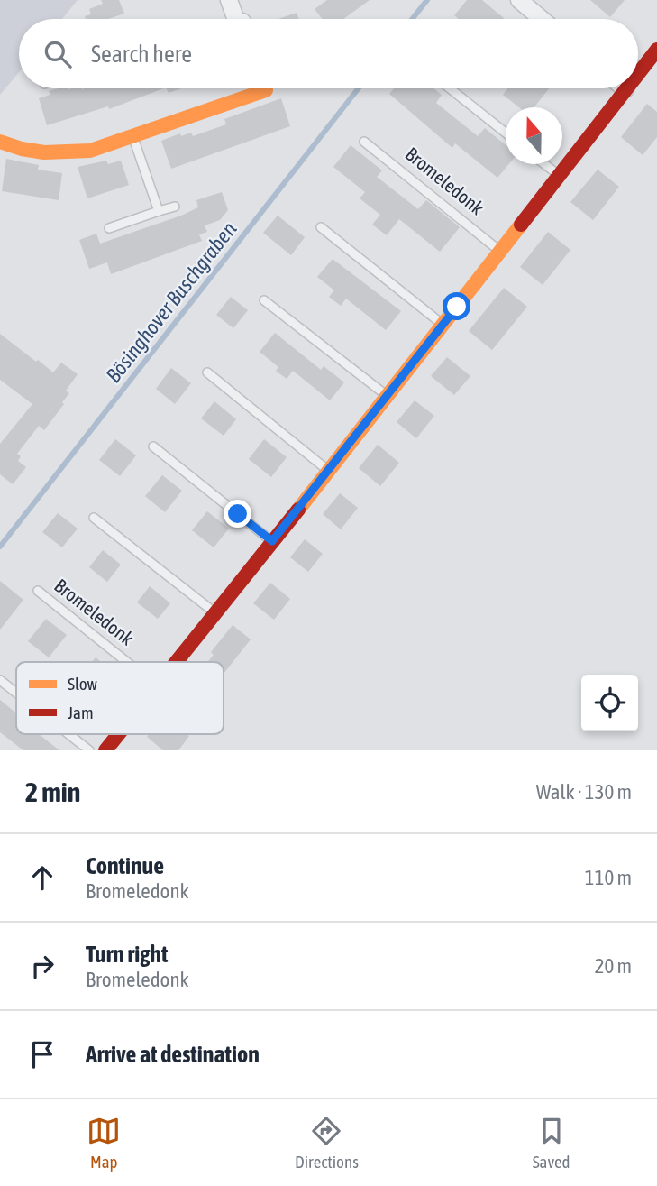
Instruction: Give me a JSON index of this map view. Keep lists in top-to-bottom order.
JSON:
{
  "streets": {
    "lane": ["Bromeledonk"]
  },
  "water": ["Bösinghover Buschgraben"],
  "legend": ["Slow", "Jam"],
  "north": "top",
  "page": {
    "search": "Search here",
    "heading": ["2 min", "Walk · 130 m"],
    "list": [
      ["Continue", "Bromeledonk", "110 m"],
      ["Turn right", "Bromeledonk", "20 m"],
      "Arrive at destination"
    ],
    "nav": ["Map", "Directions", "Saved"]
  }
}
